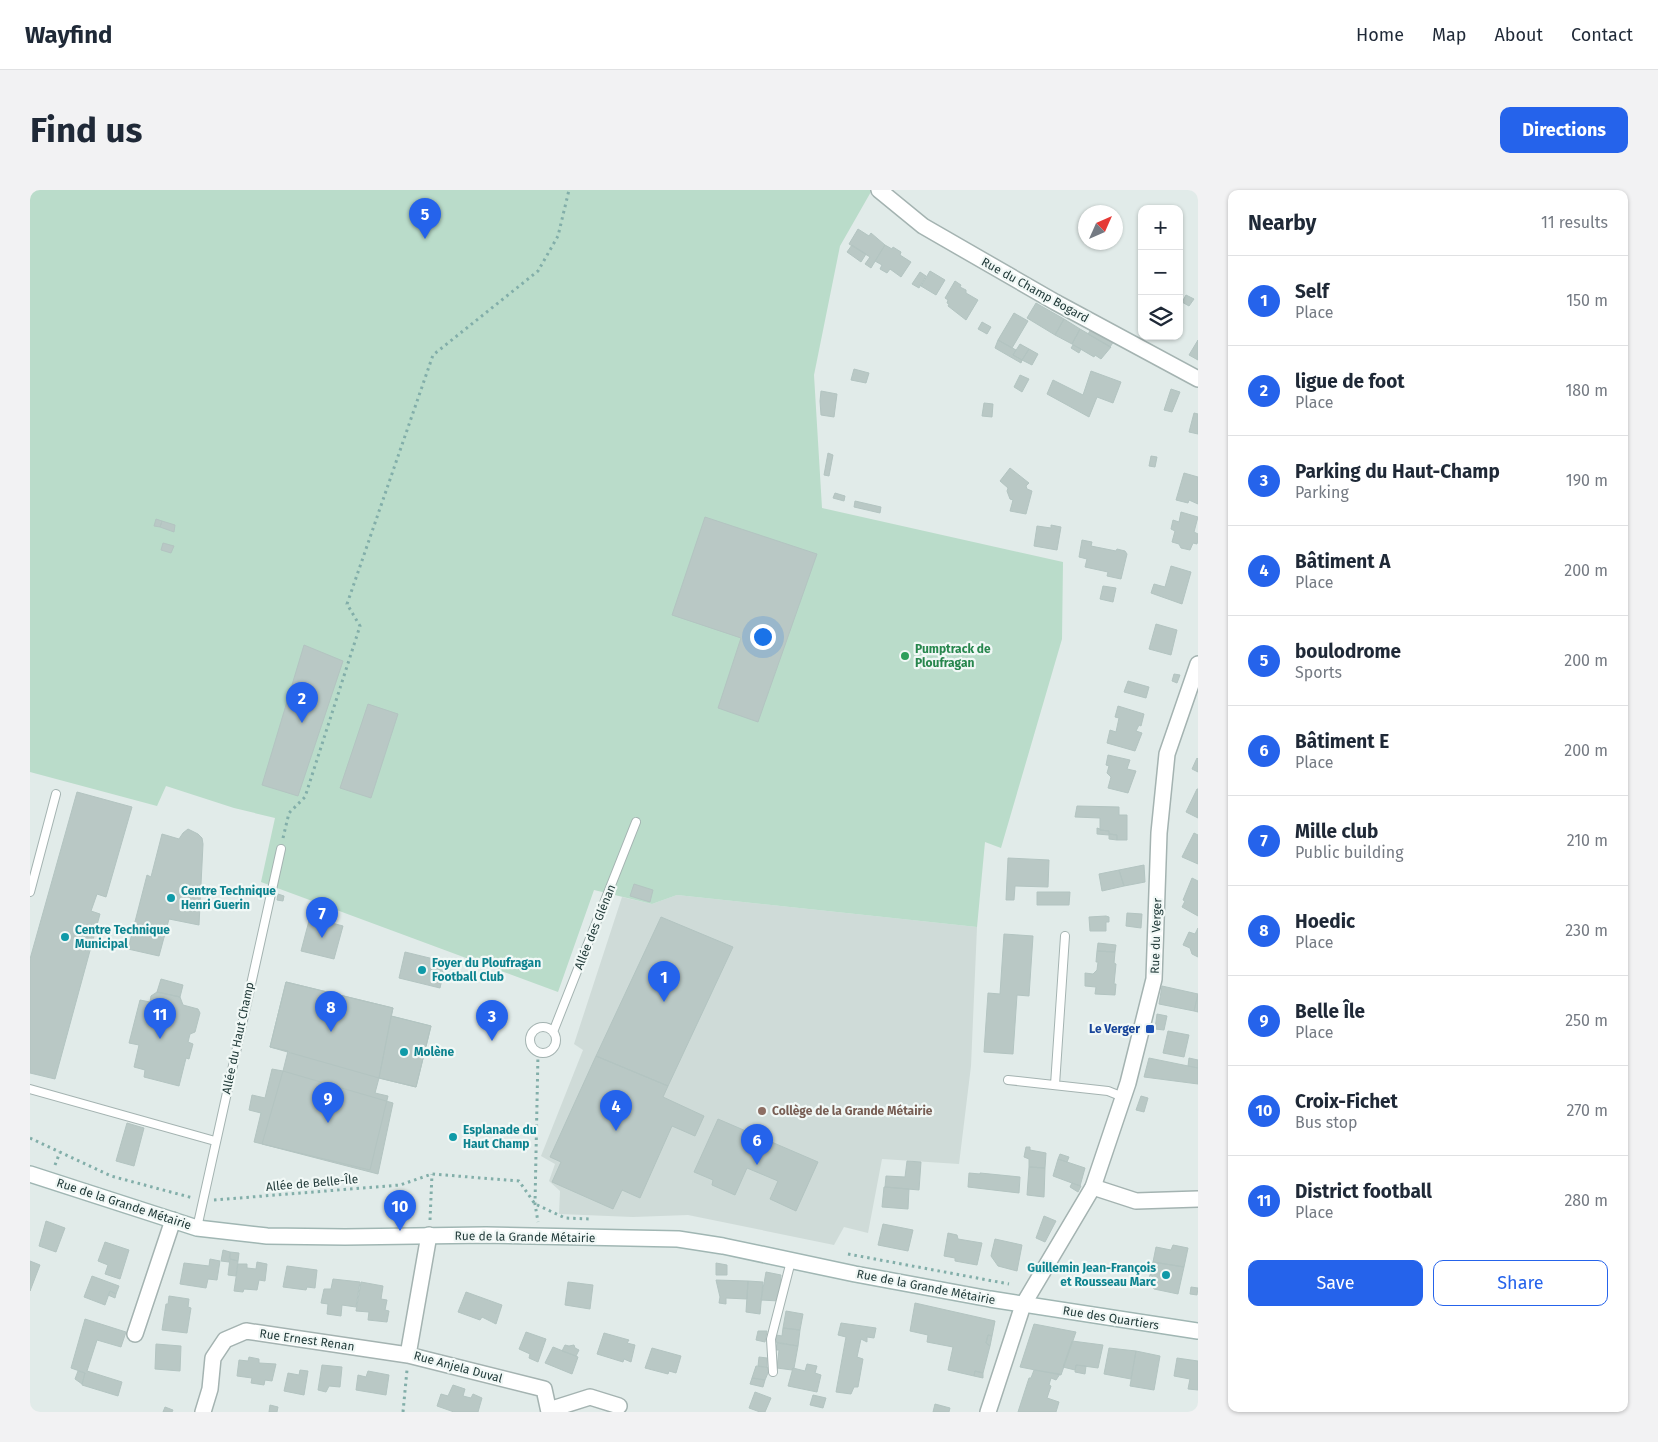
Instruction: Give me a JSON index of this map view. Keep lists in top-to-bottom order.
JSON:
{
  "streets": {
    "street": [
      "Rue du Champ Bogard",
      "Rue du Verger",
      "Rue de la Grande Métairie",
      "Rue des Quartiers",
      "Rue Ernest Renan",
      "Rue Anjela Duval"
    ],
    "lane": ["Allée des Glénan", "Allée du Haut Champ"],
    "path": ["Allée de Belle-Île"]
  },
  "crossings": [
    ["Rue du Verger", "Rue de la Grande Métairie"],
    ["Rue du Verger", "Rue des Quartiers"],
    ["Allée du Haut Champ", "Allée de Belle-Île"],
    ["Allée du Haut Champ", "Rue de la Grande Métairie"],
    ["Rue de la Grande Métairie", "Rue des Quartiers"],
    ["Rue de la Grande Métairie", "Rue Anjela Duval"],
    ["Rue Ernest Renan", "Rue Anjela Duval"]
  ],
  "places": {
    "other": [
      "Pumptrack de Ploufragan",
      "Centre Technique Henri Guerin",
      "Centre Technique Municipal",
      "Foyer du Ploufragan Football Club",
      "Molène",
      "Collège de la Grande Métairie",
      "Esplanade du Haut Champ",
      "Guillemin Jean-François et Rousseau Marc"
    ],
    "transit": ["Le Verger"]
  },
  "north": "top right",
  "page": {
    "header": "Wayfind",
    "nav": [
      "Home",
      "Map",
      "About",
      "Contact"
    ],
    "buttons": [
      "Directions",
      ["Save", "Share"]
    ],
    "title": "Find us",
    "heading": ["Nearby", "11 results"],
    "pins": [
      "5",
      "2",
      "7",
      "1",
      "8",
      "11",
      "3",
      "9",
      "4",
      "6",
      "10"
    ],
    "map_buttons": ["+", "−"],
    "list": [
      {
        "mark": "1",
        "name": "Self",
        "note": "Place",
        "value": "150 m"
      },
      {
        "mark": "2",
        "name": "ligue de foot",
        "note": "Place",
        "value": "180 m"
      },
      {
        "mark": "3",
        "name": "Parking du Haut-Champ",
        "note": "Parking",
        "value": "190 m"
      },
      {
        "mark": "4",
        "name": "Bâtiment A",
        "note": "Place",
        "value": "200 m"
      },
      {
        "mark": "5",
        "name": "boulodrome",
        "note": "Sports",
        "value": "200 m"
      },
      {
        "mark": "6",
        "name": "Bâtiment E",
        "note": "Place",
        "value": "200 m"
      },
      {
        "mark": "7",
        "name": "Mille club",
        "note": "Public building",
        "value": "210 m"
      },
      {
        "mark": "8",
        "name": "Hoedic",
        "note": "Place",
        "value": "230 m"
      },
      {
        "mark": "9",
        "name": "Belle Île",
        "note": "Place",
        "value": "250 m"
      },
      {
        "mark": "10",
        "name": "Croix-Fichet",
        "note": "Bus stop",
        "value": "270 m"
      },
      {
        "mark": "11",
        "name": "District football",
        "note": "Place",
        "value": "280 m"
      }
    ]
  }
}
